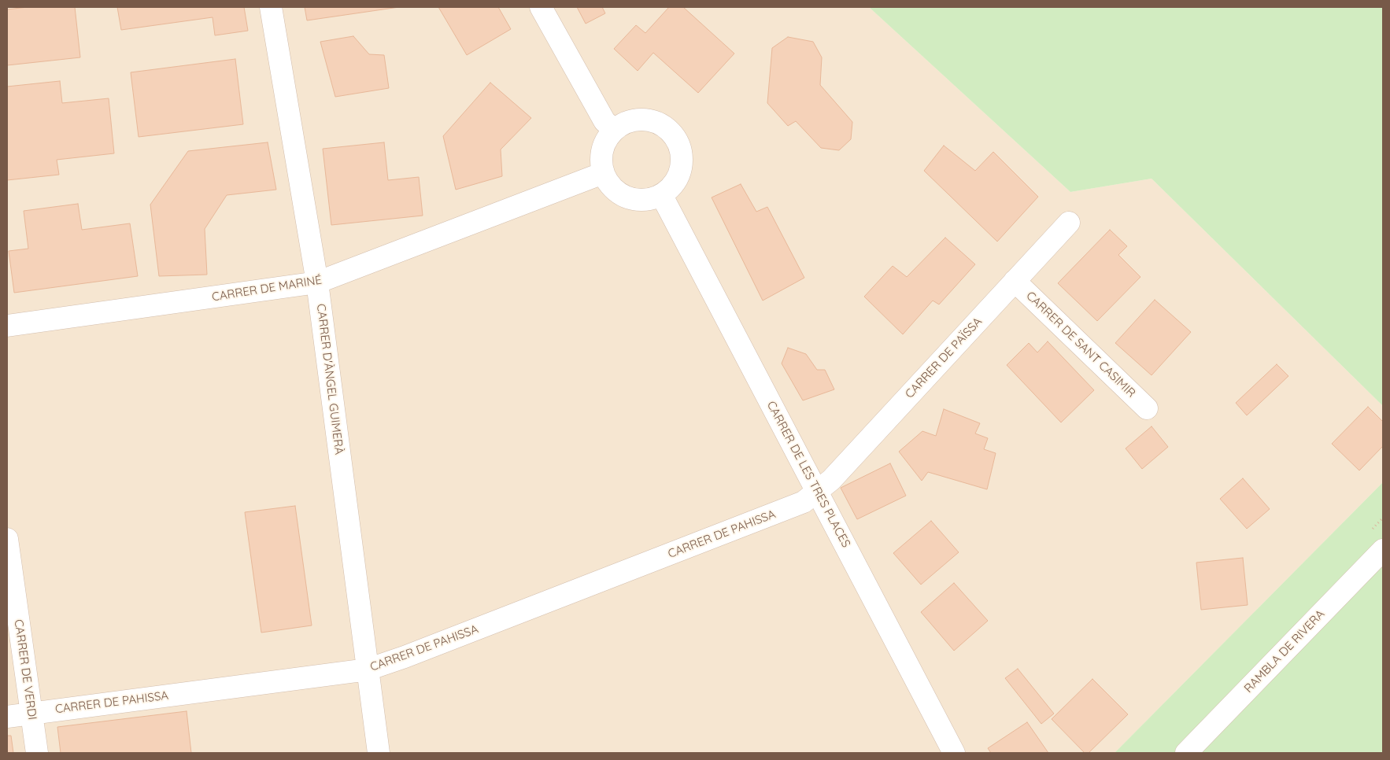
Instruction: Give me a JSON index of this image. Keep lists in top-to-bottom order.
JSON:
{
  "streets": {
    "street": [
      "CARRER DE MARINÉ",
      "CARRER DE SANT CASIMIR",
      "CARRER DE PAÏSSA",
      "CARRER D'ÀNGEL GUIMERÀ",
      "CARRER DE LES TRES PLACES",
      "CARRER DE PAHISSA",
      "RAMBLA DE RIVERA",
      "CARRER DE VERDI"
    ]
  },
  "crossings": [
    ["CARRER DE MARINÉ", "CARRER D'ÀNGEL GUIMERÀ"],
    ["CARRER DE MARINÉ", "CARRER DE LES TRES PLACES"],
    ["CARRER DE SANT CASIMIR", "CARRER DE PAÏSSA"],
    ["CARRER DE PAÏSSA", "CARRER DE LES TRES PLACES"],
    ["CARRER DE PAÏSSA", "CARRER DE PAHISSA"],
    ["CARRER D'ÀNGEL GUIMERÀ", "CARRER DE PAHISSA"],
    ["CARRER DE LES TRES PLACES", "CARRER DE PAHISSA"],
    ["CARRER DE PAHISSA", "CARRER DE VERDI"]
  ]
}
